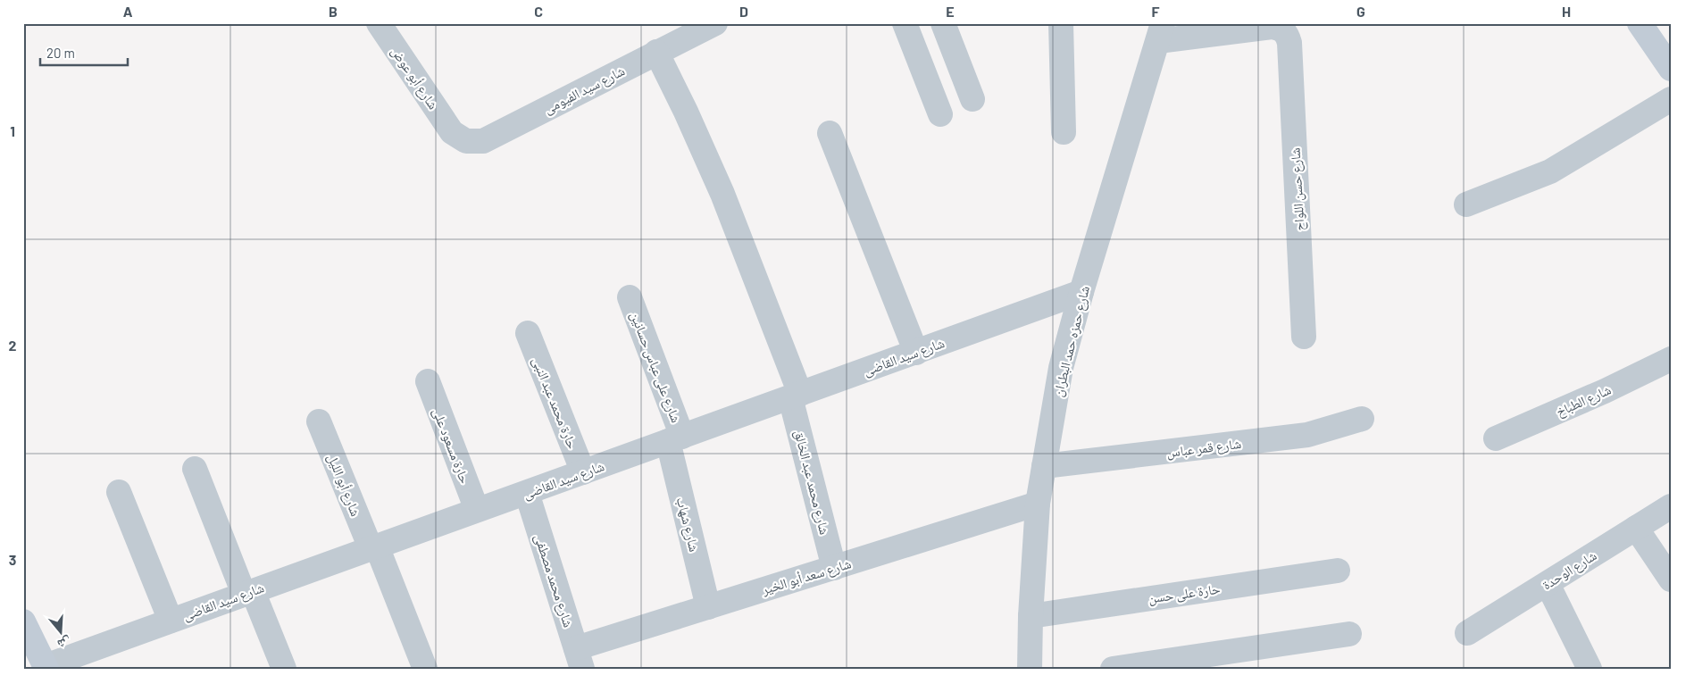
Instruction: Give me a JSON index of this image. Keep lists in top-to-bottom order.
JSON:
{
  "streets": {
    "street": [
      "شارع أبو عوض",
      "شارع سيد الفيومى",
      "شارع حسن اللواح",
      "شارع حمزه حمد البطران",
      "شارع سيد القاضى",
      "شارع على عباس حسانين",
      "شارع الطباخ",
      "حارة محمد عبد النبى",
      "حارة مسعود على",
      "شارع قمر عباس",
      "شارع محمد عبد الخالق",
      "شارع أبو الليل",
      "شارع شهاب",
      "شارع الوحدة",
      "شارع سعد أبو الخير",
      "شارع محمد مصطفى",
      "حارة على حسن"
    ]
  },
  "crossings": [
    ["شارع أبو عوض", "شارع سيد الفيومى"],
    ["شارع سيد الفيومى", "شارع محمد عبد الخالق"],
    ["شارع حسن اللواح", "شارع حمزه حمد البطران"],
    ["شارع حمزه حمد البطران", "شارع سيد القاضى"],
    ["شارع حمزه حمد البطران", "شارع قمر عباس"],
    ["شارع حمزه حمد البطران", "شارع سعد أبو الخير"],
    ["شارع حمزه حمد البطران", "حارة على حسن"],
    ["شارع سيد القاضى", "شارع على عباس حسانين"],
    ["شارع سيد القاضى", "حارة محمد عبد النبى"],
    ["شارع سيد القاضى", "حارة مسعود على"],
    ["شارع سيد القاضى", "شارع محمد عبد الخالق"],
    ["شارع سيد القاضى", "شارع أبو الليل"],
    ["شارع سيد القاضى", "شارع شهاب"],
    ["شارع سيد القاضى", "شارع محمد مصطفى"],
    ["شارع على عباس حسانين", "شارع شهاب"],
    ["شارع محمد عبد الخالق", "شارع سعد أبو الخير"],
    ["شارع شهاب", "شارع سعد أبو الخير"],
    ["شارع سعد أبو الخير", "شارع محمد مصطفى"]
  ],
  "scale_bar": "20 m",
  "north": "bottom",
  "grid": {
    "columns": [
      "A",
      "B",
      "C",
      "D",
      "E",
      "F",
      "G",
      "H"
    ],
    "rows": ["1", "2", "3"]
  }
}
